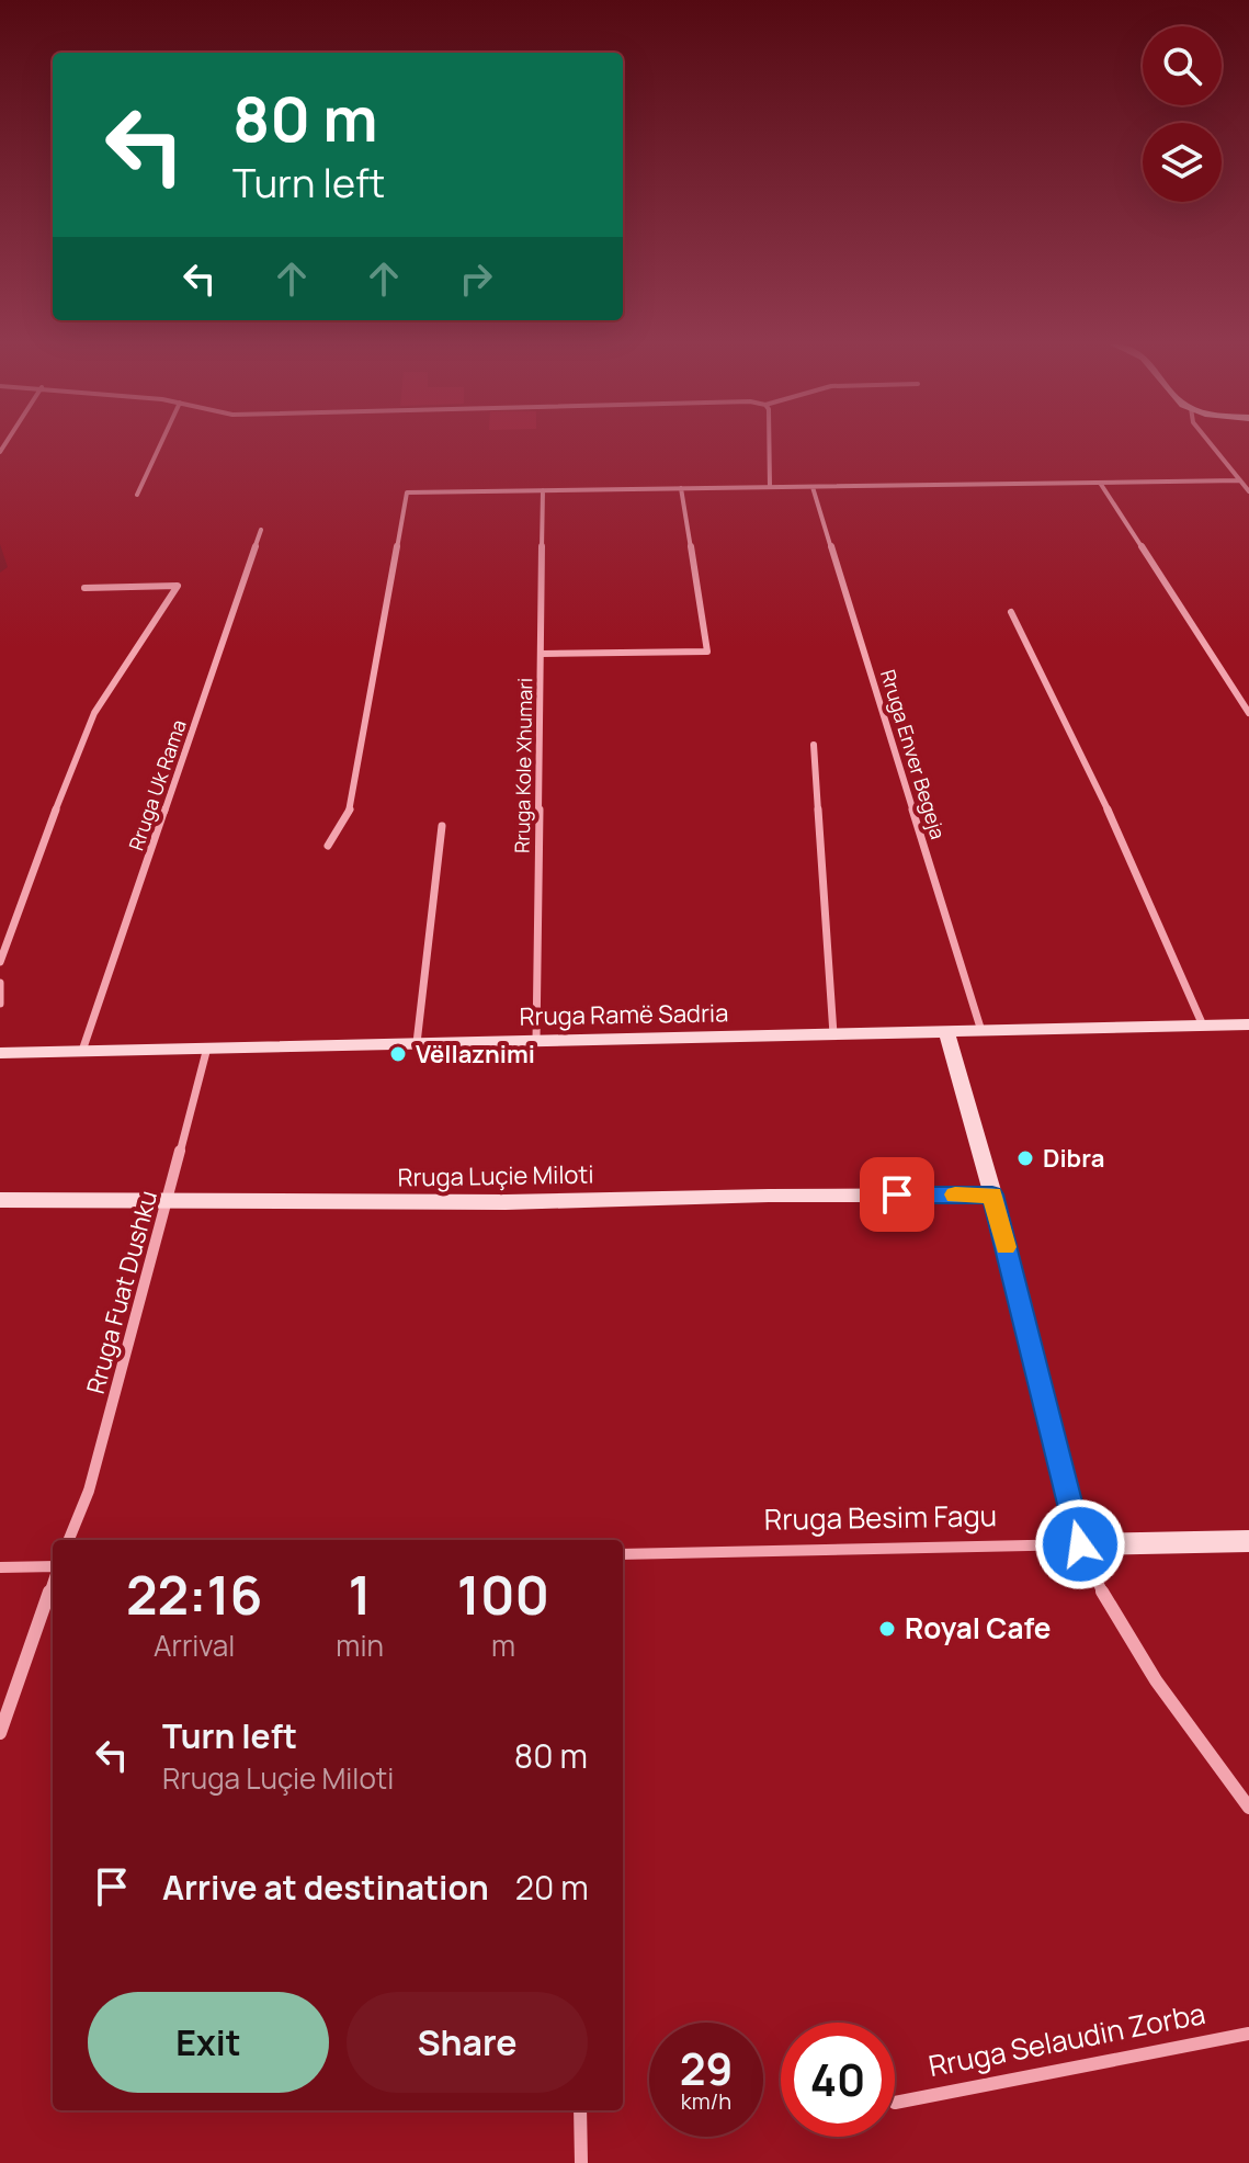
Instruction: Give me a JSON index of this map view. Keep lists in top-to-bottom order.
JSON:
{
  "streets": {
    "street": [
      "Rruga Enver Begeja",
      "Rruga Kole Xhumari",
      "Rruga Uk Rama",
      "Rruga Ramë Sadria",
      "Rruga Luçie Miloti",
      "Rruga Fuat Dushku",
      "Rruga Besim Fagu",
      "Rruga Selaudin Zorba"
    ]
  },
  "crossings": [
    ["Rruga Enver Begeja", "Rruga Ramë Sadria"],
    ["Rruga Kole Xhumari", "Rruga Ramë Sadria"],
    ["Rruga Uk Rama", "Rruga Ramë Sadria"],
    ["Rruga Ramë Sadria", "Rruga Fuat Dushku"],
    ["Rruga Luçie Miloti", "Rruga Fuat Dushku"]
  ],
  "places": ["Vëllaznimi", "Dibra", "Royal Cafe"],
  "page": {
    "turn": ["80 m", "Turn left"],
    "eta": [
      "22:16",
      "Arrival",
      "1",
      "min",
      "100",
      "m"
    ],
    "list": [
      {
        "name": "Turn left",
        "note": "Rruga Luçie Miloti",
        "value": "80 m"
      },
      {
        "name": "Arrive at destination",
        "value": "20 m"
      }
    ],
    "buttons": ["Exit", "Share"],
    "speed": "29 km/h",
    "limit": "40"
  }
}
